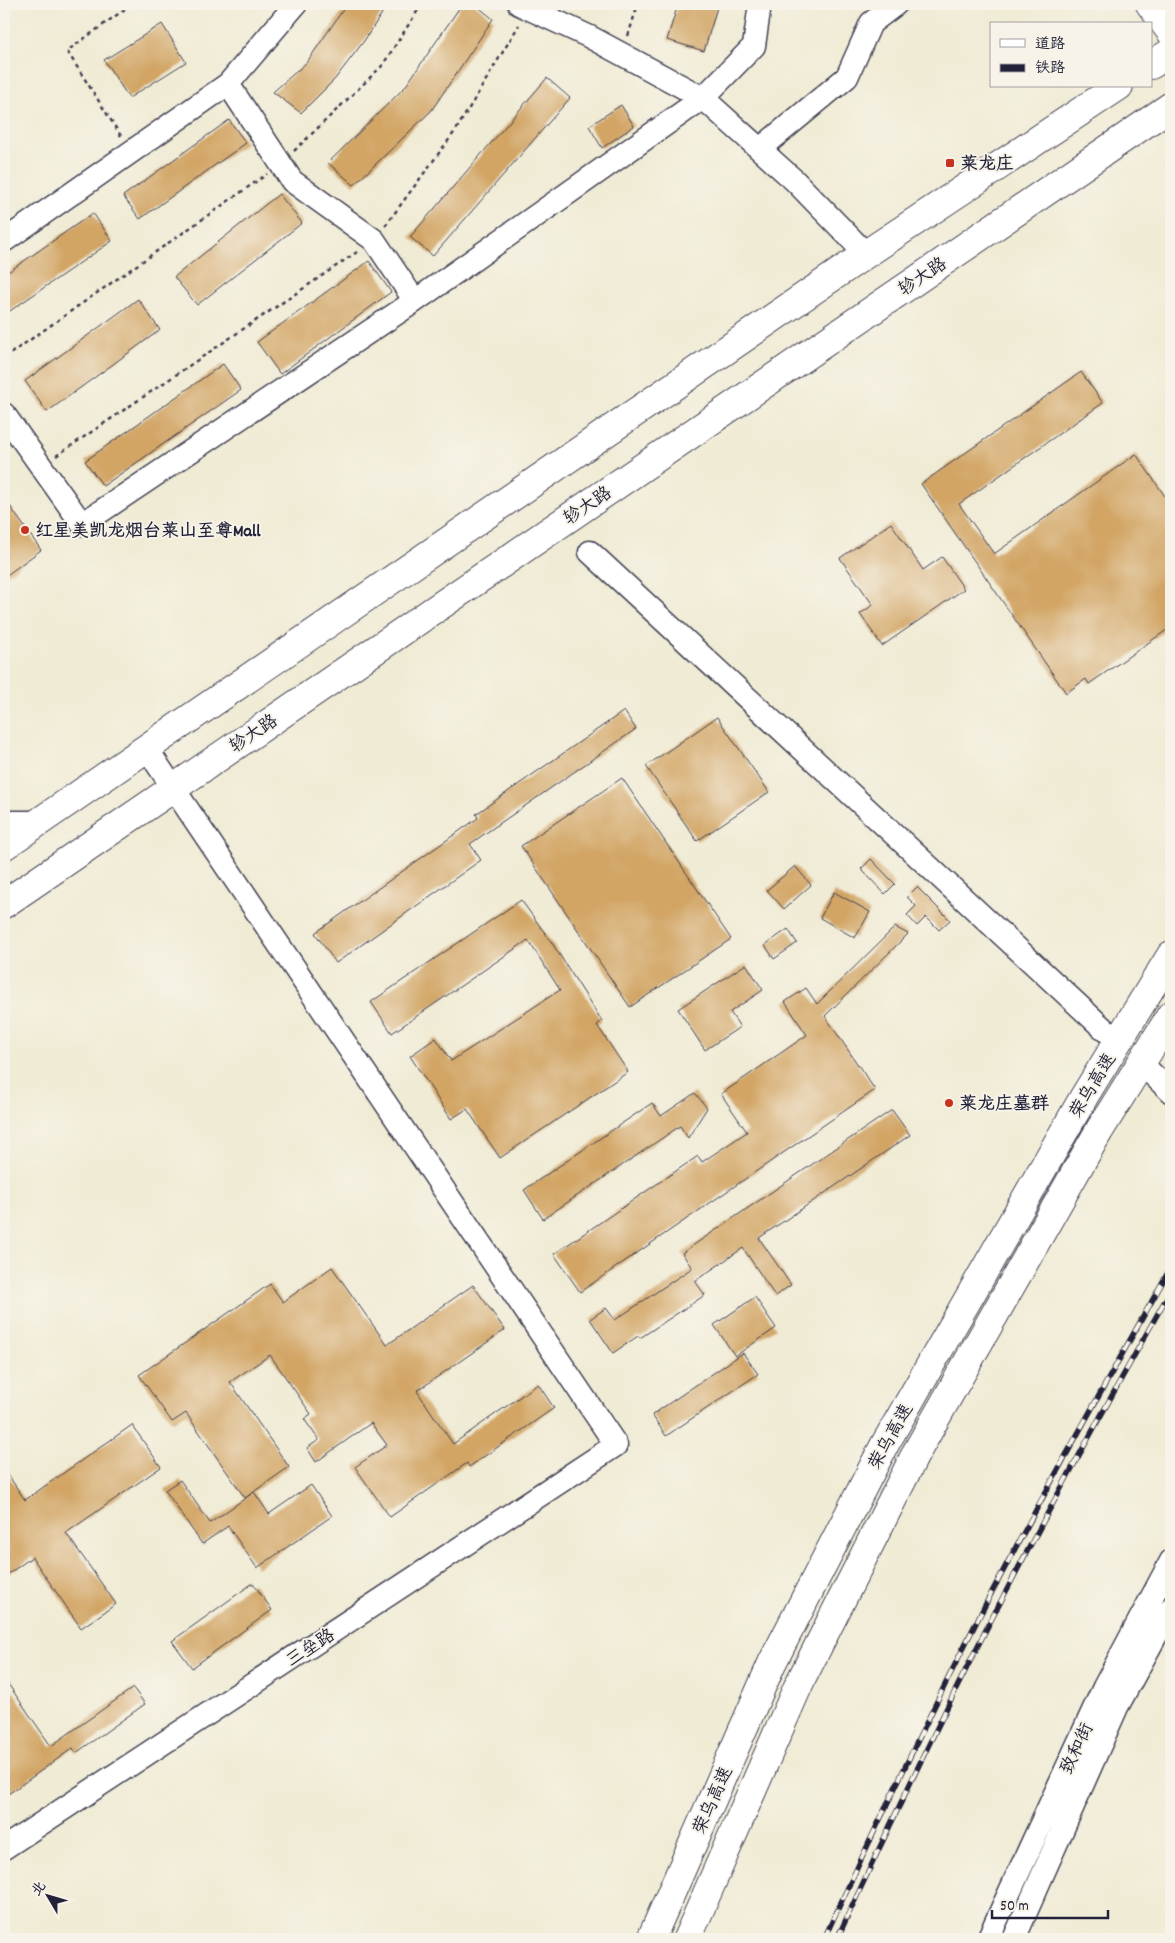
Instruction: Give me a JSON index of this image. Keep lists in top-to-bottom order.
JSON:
{
  "streets": {
    "main road": ["轸大路", "荣乌高速"],
    "street": ["三垒路", "致和街"]
  },
  "crossings": [
    ["轸大路", "三垒路"]
  ],
  "places": {
    "transit": ["莱龙庄"],
    "other": ["红星美凯龙烟台莱山至尊Mall", "莱龙庄墓群"]
  },
  "legend": ["道路", "铁路"],
  "scale_bar": "50 m",
  "north": "top left"
}
